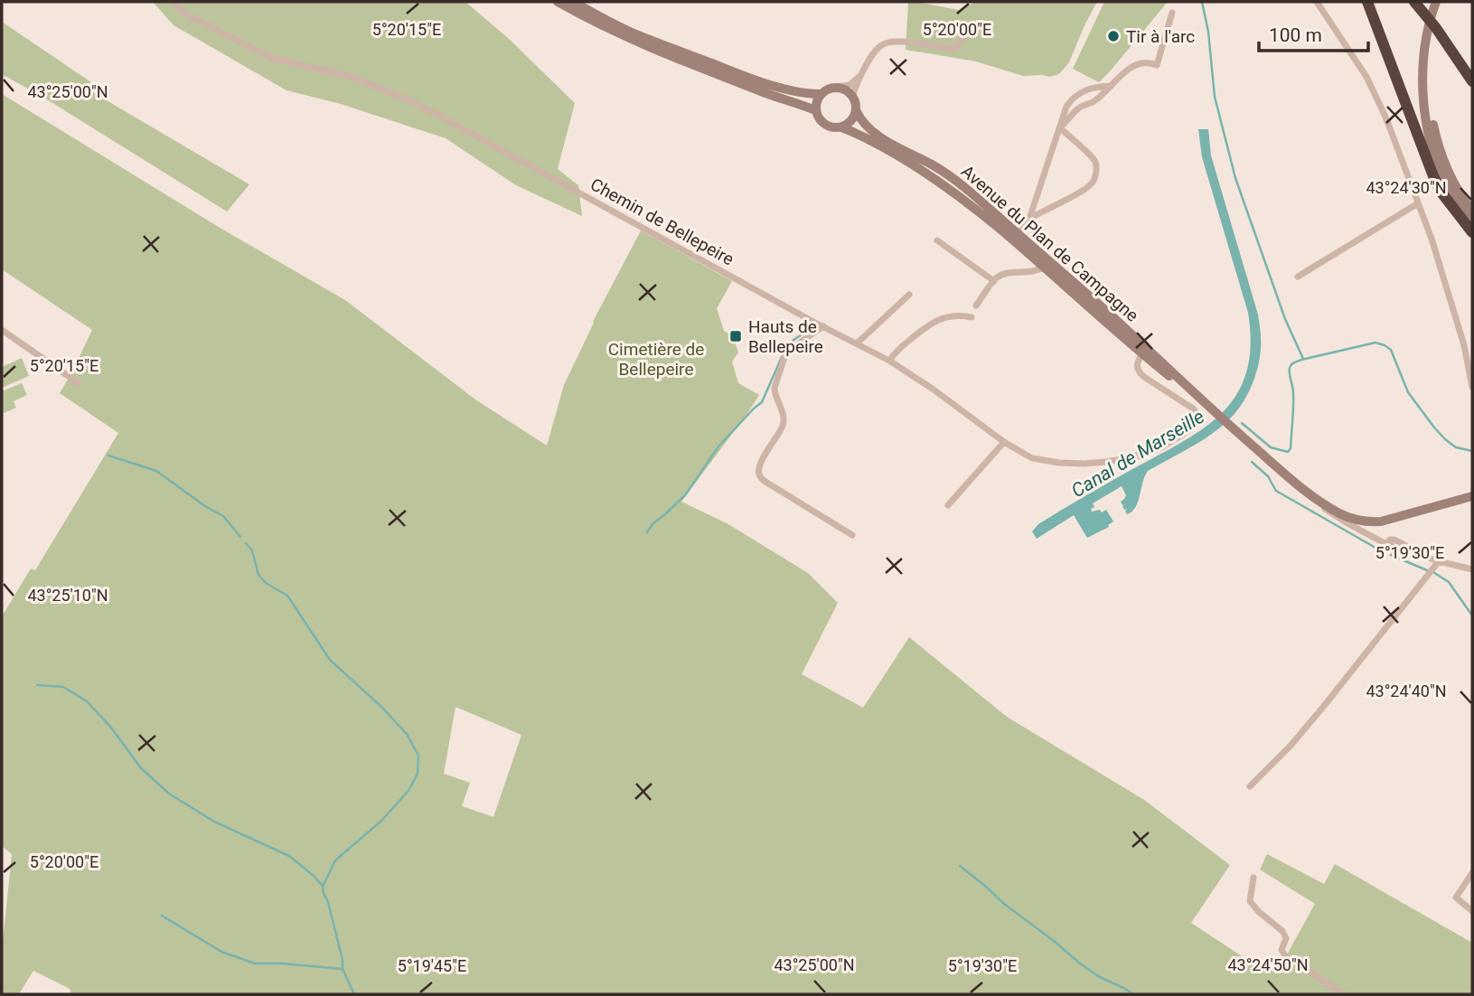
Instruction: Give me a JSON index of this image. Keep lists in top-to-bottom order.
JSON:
{
  "streets": {
    "main road": ["Avenue du Plan de Campagne"],
    "street": ["Chemin de Bellepeire"]
  },
  "crossings": [
    ["Chemin de Bellepeire", "Avenue du Plan de Campagne"]
  ],
  "water": ["Canal de Marseille"],
  "parks": ["Cimetière de Bellepeire"],
  "places": {
    "other": ["Tir à l'arc"],
    "transit": ["Hauts de Bellepeire"]
  },
  "scale_bar": "100 m",
  "coordinates": [
    "5°20'15\"E",
    "5°20'00\"E",
    "43°25'00\"N",
    "43°24'30\"N",
    "5°19'30\"E",
    "43°25'10\"N",
    "43°24'40\"N",
    "43°24'50\"N",
    "5°19'45\"E"
  ]
}
